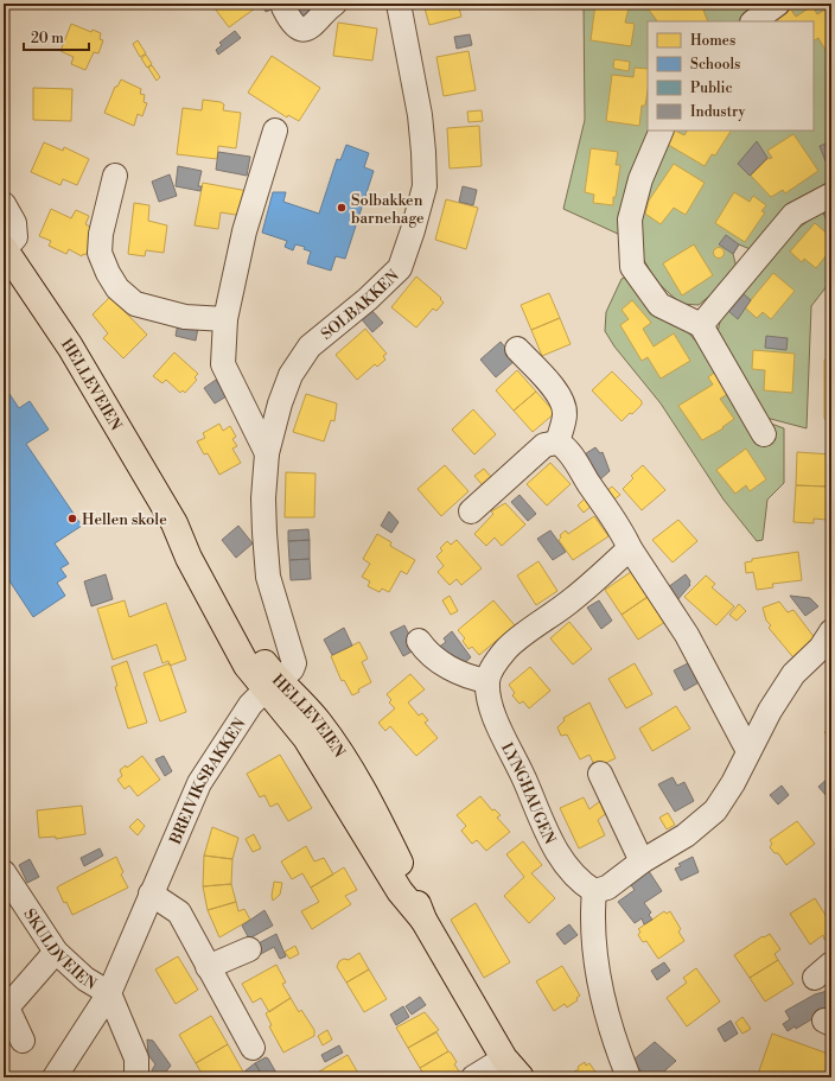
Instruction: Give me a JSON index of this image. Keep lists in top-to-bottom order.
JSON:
{
  "streets": {
    "main road": ["HELLEVEIEN"],
    "street": [
      "SOLBAKKEN",
      "BREIVIKSBAKKEN",
      "LYNGHAUGEN",
      "SKULDVEIEN"
    ]
  },
  "crossings": [
    ["SOLBAKKEN", "HELLEVEIEN"],
    ["SOLBAKKEN", "BREIVIKSBAKKEN"],
    ["HELLEVEIEN", "BREIVIKSBAKKEN"],
    ["BREIVIKSBAKKEN", "SKULDVEIEN"]
  ],
  "places": ["Solbakken barnehage", "Hellen skole"],
  "legend": [
    "Homes",
    "Schools",
    "Public",
    "Industry"
  ],
  "scale_bar": "20 m"
}
